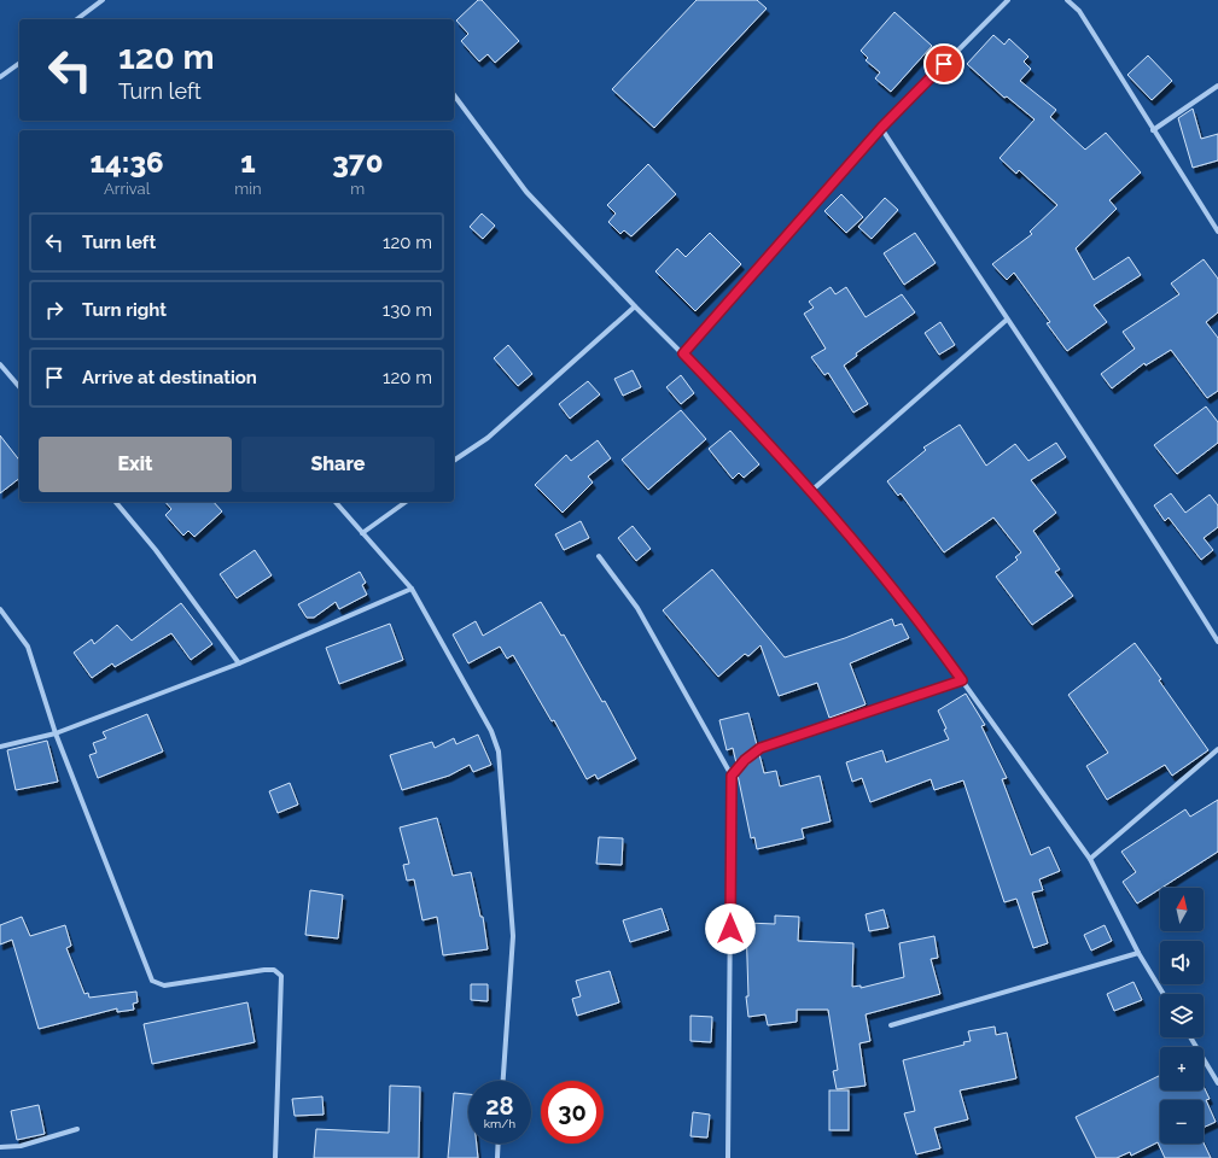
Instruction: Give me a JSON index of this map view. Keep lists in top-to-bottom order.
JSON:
{
  "north": "top",
  "page": {
    "turn": ["120 m", "Turn left"],
    "eta": [
      "14:36",
      "Arrival",
      "1",
      "min",
      "370",
      "m"
    ],
    "list": [
      {
        "name": "Turn left",
        "value": "120 m"
      },
      {
        "name": "Turn right",
        "value": "130 m"
      },
      {
        "name": "Arrive at destination",
        "value": "120 m"
      }
    ],
    "buttons": ["Exit", "Share"],
    "map_buttons": ["+", "−"],
    "speed": "28 km/h",
    "limit": "30"
  }
}
